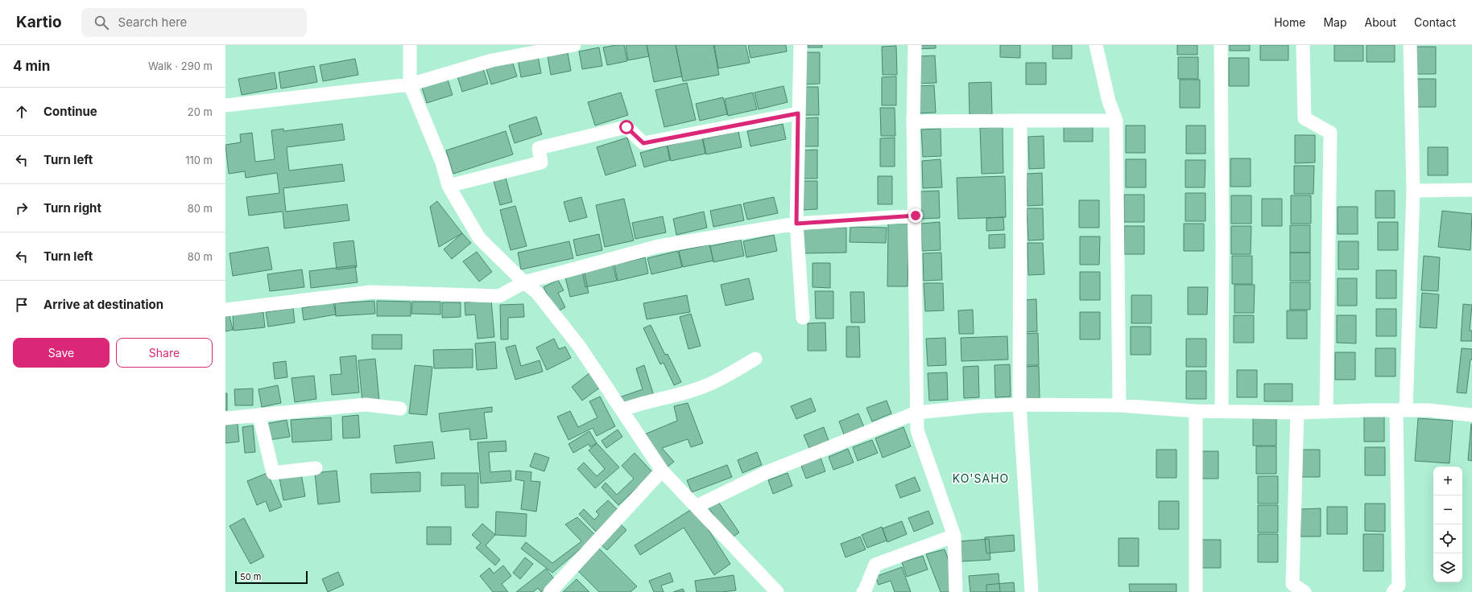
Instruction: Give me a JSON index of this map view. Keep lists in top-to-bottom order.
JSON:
{
  "districts": ["KO'SAHO"],
  "scale_bar": "50 m",
  "page": {
    "header": "Kartio",
    "search": "Search here",
    "nav": [
      "Home",
      "Map",
      "About",
      "Contact"
    ],
    "heading": ["4 min", "Walk · 290 m"],
    "list": [
      ["Continue", "20 m"],
      ["Turn left", "110 m"],
      ["Turn right", "80 m"],
      ["Turn left", "80 m"],
      "Arrive at destination"
    ],
    "buttons": ["Save", "Share"],
    "map_buttons": ["+", "−"],
    "scale": "50 m"
  }
}
